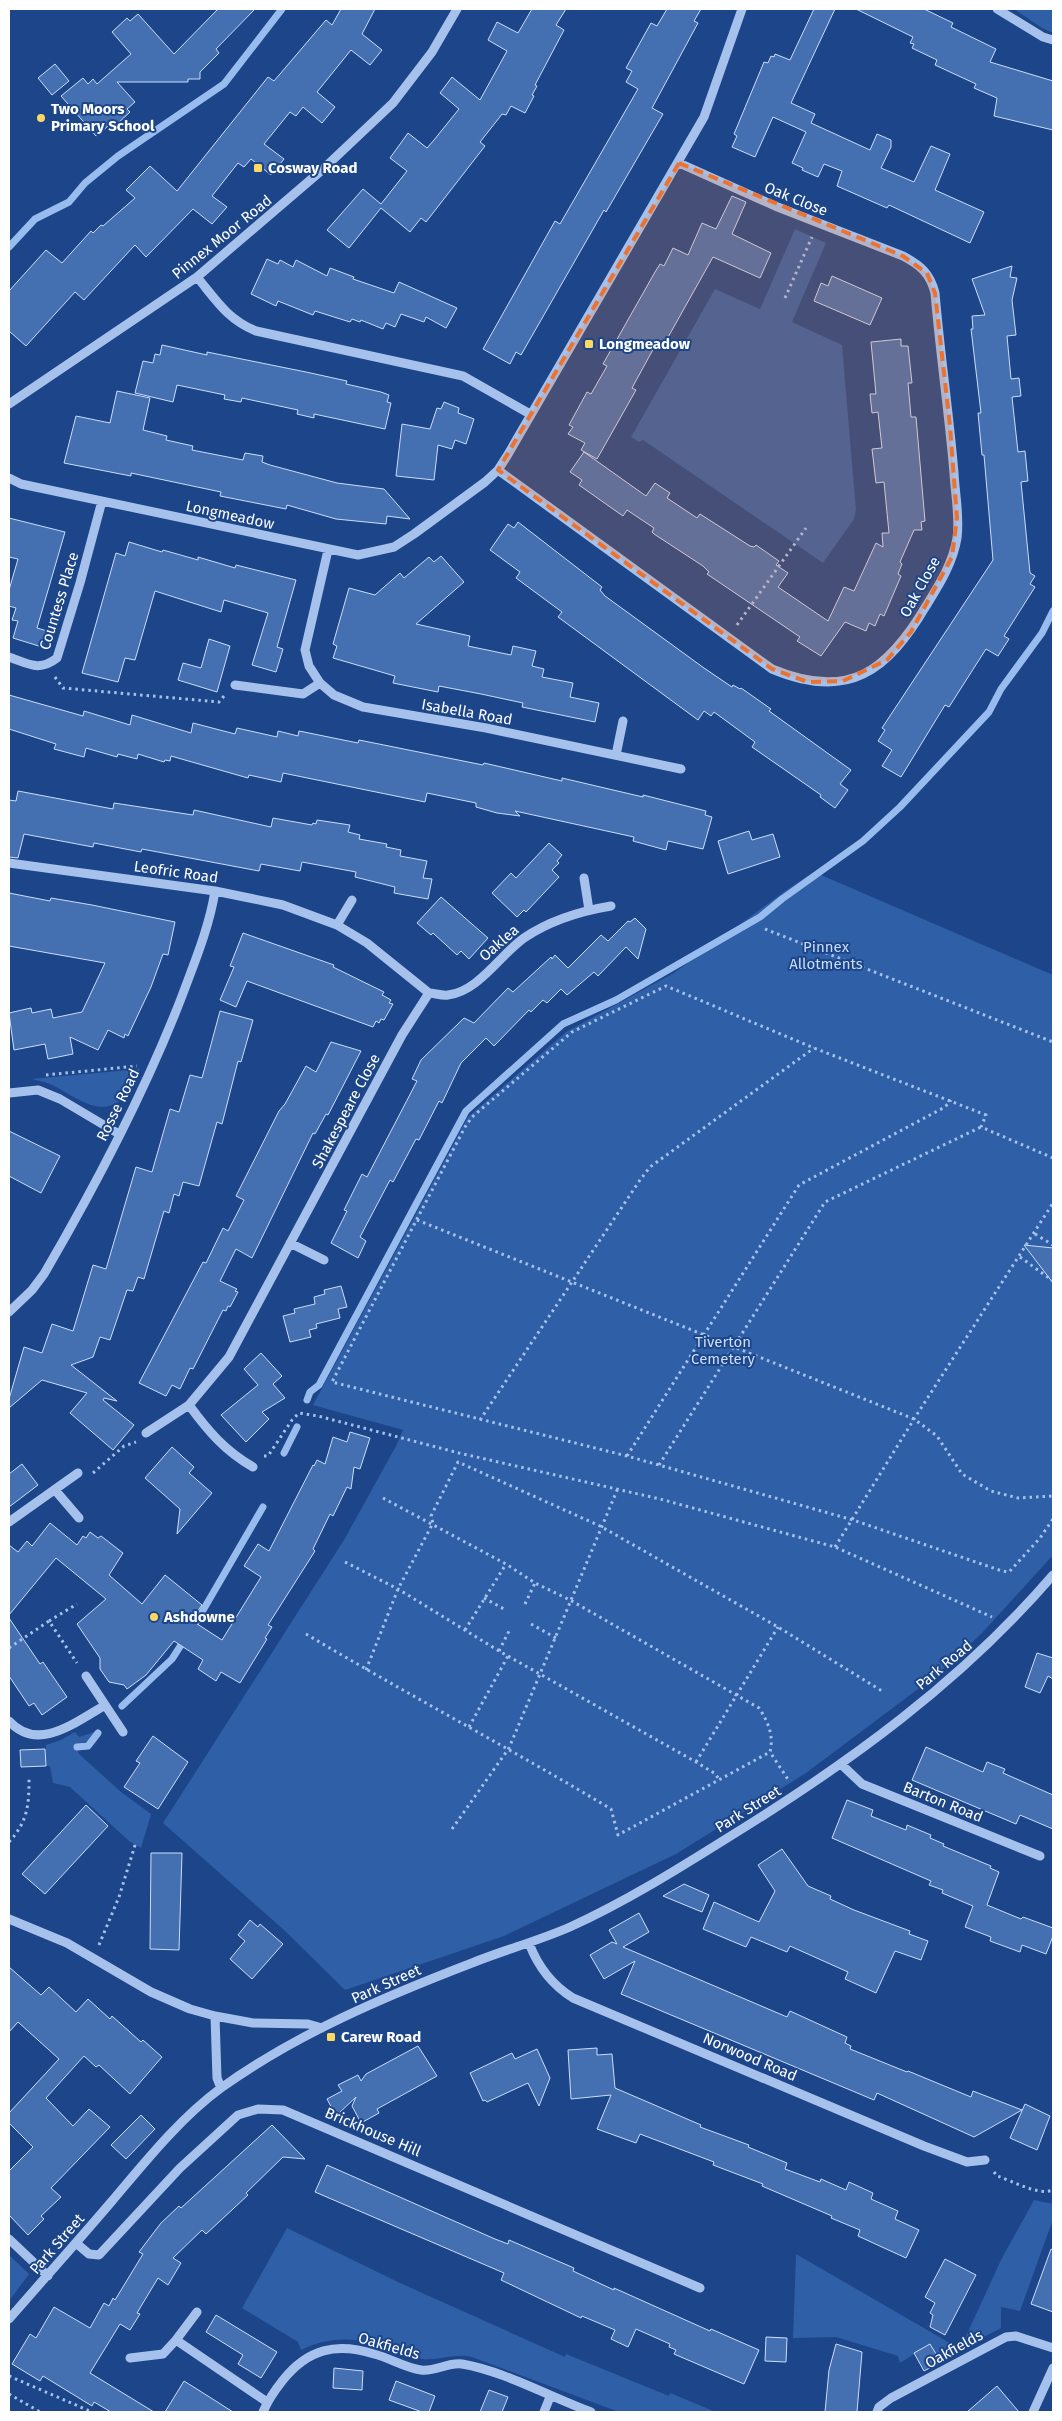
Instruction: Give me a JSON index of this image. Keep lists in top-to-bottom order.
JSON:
{
  "streets": {
    "street": [
      "Oak Close",
      "Pinnex Moor Road",
      "Longmeadow",
      "Countess Place",
      "Isabella Road",
      "Leofric Road",
      "Oaklea",
      "Rosse Road",
      "Shakespeare Close",
      "Park Road",
      "Barton Road",
      "Park Street",
      "Norwood Road",
      "Brickhouse Hill",
      "Oakfields"
    ]
  },
  "crossings": [
    ["Oak Close", "Longmeadow"],
    ["Longmeadow", "Countess Place"],
    ["Longmeadow", "Isabella Road"],
    ["Leofric Road", "Oaklea"],
    ["Leofric Road", "Rosse Road"],
    ["Leofric Road", "Shakespeare Close"],
    ["Oaklea", "Shakespeare Close"],
    ["Park Road", "Barton Road"],
    ["Park Road", "Park Street"],
    ["Barton Road", "Park Street"],
    ["Park Street", "Norwood Road"],
    ["Park Street", "Brickhouse Hill"]
  ],
  "parks": ["Pinnex Allotments", "Tiverton Cemetery"],
  "places": {
    "other": ["Two Moors Primary School", "Ashdowne"],
    "transit": ["Cosway Road", "Longmeadow", "Carew Road"]
  }
}
